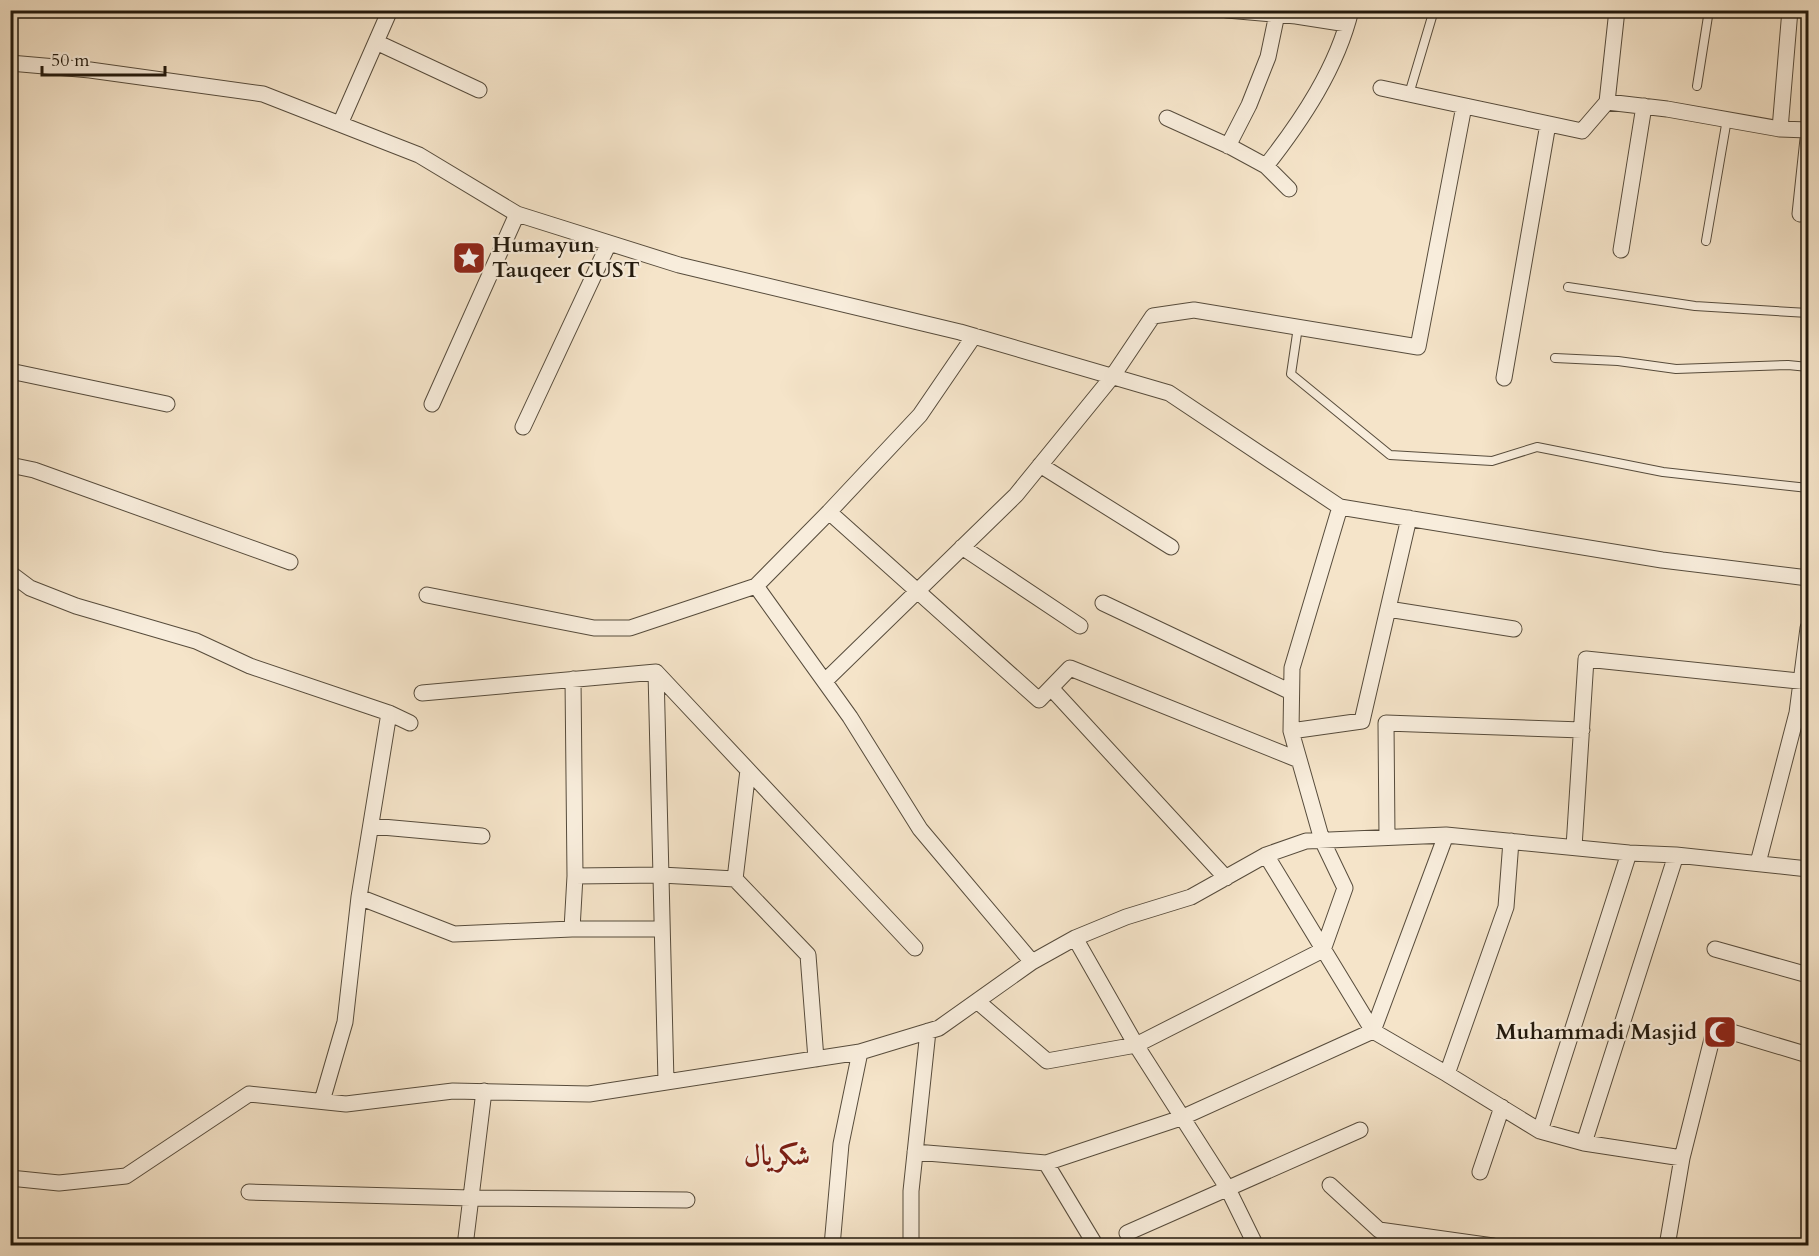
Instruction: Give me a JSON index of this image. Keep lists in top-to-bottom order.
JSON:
{
  "districts": ["شکریال"],
  "places": {
    "place": ["Humayun Tauqeer CUST"],
    "mosque": ["Muhammadi Masjid"]
  },
  "scale_bar": "50 m"
}
